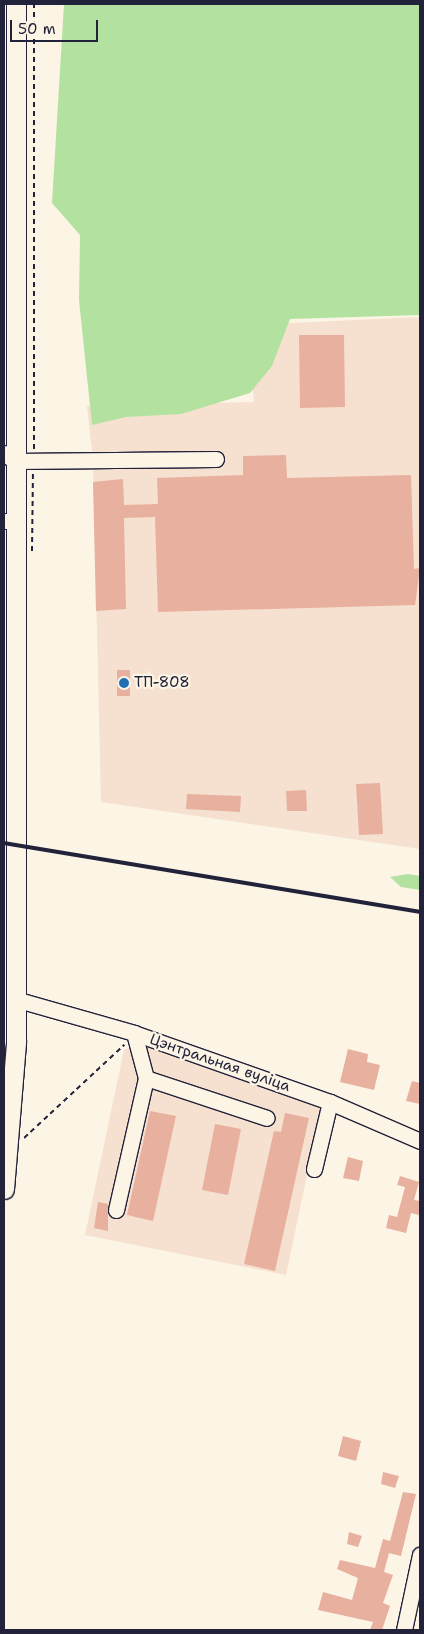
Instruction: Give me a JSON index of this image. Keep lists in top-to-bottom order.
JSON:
{
  "streets": {
    "street": ["Цэнтральная вуліца"]
  },
  "places": ["ТП-808"],
  "scale_bar": "50 m"
}
